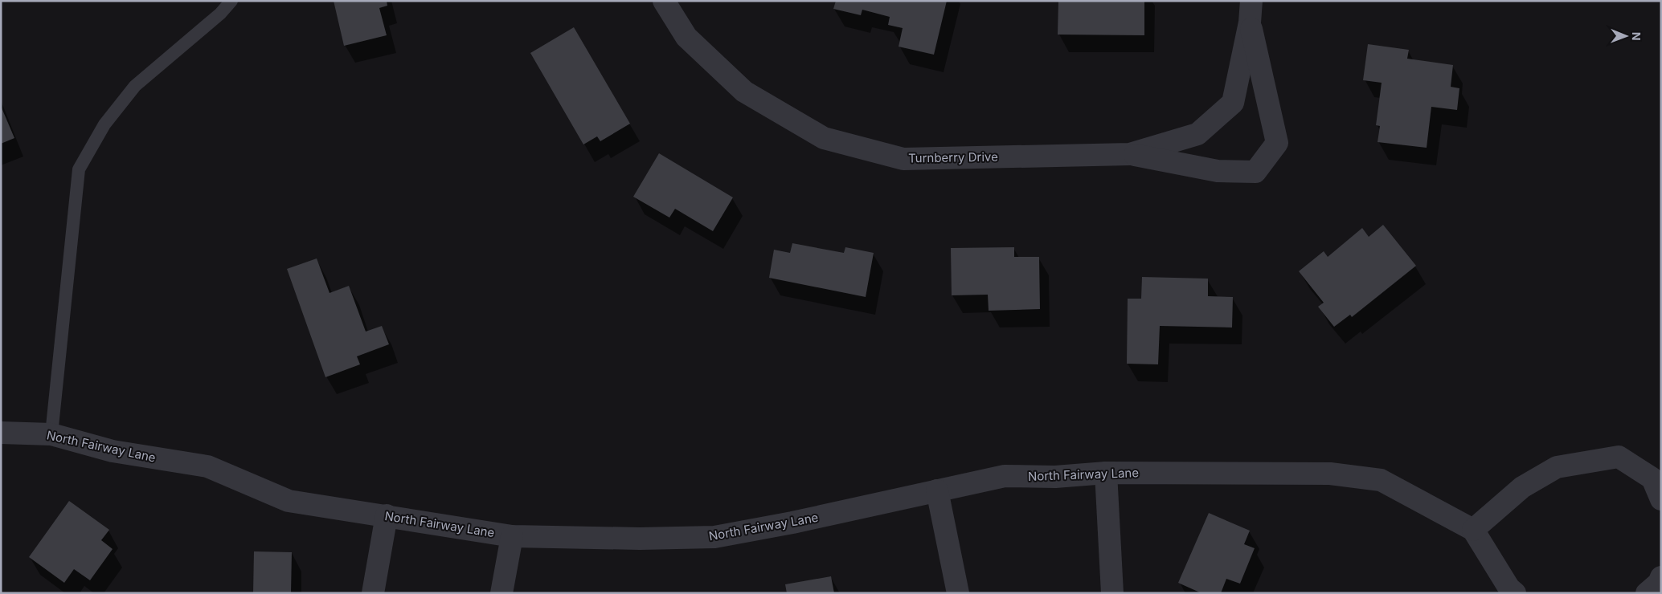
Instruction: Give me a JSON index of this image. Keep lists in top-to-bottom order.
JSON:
{
  "streets": {
    "street": ["Turnberry Drive", "North Fairway Lane"]
  },
  "north": "right"
}
